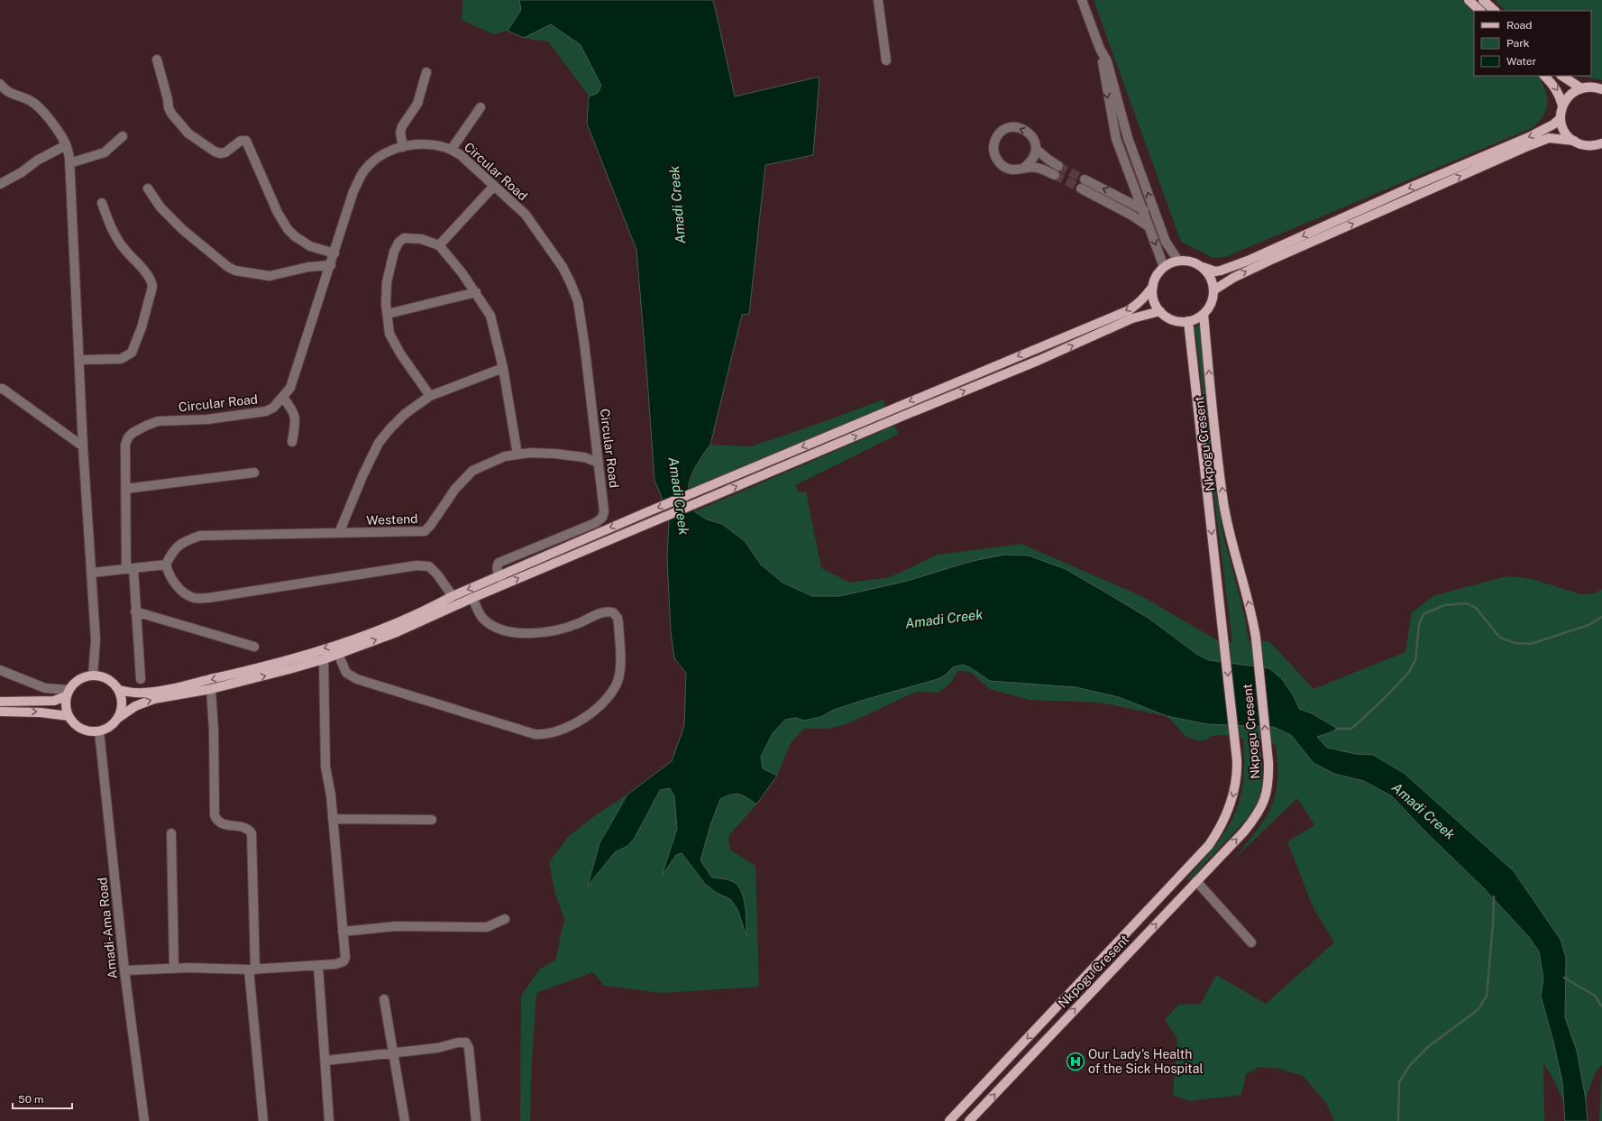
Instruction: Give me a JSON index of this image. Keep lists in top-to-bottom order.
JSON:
{
  "streets": {
    "main road": ["Nkpogu Cresent"],
    "street": ["Circular Road", "Westend", "Amadi-Ama Road"]
  },
  "crossings": [
    ["Circular Road", "Westend"]
  ],
  "water": ["Amadi Creek"],
  "places": {
    "hospital": ["Our Lady's Health of the Sick Hospital"]
  },
  "legend": ["Road", "Park", "Water"],
  "scale_bar": "50 m"
}
